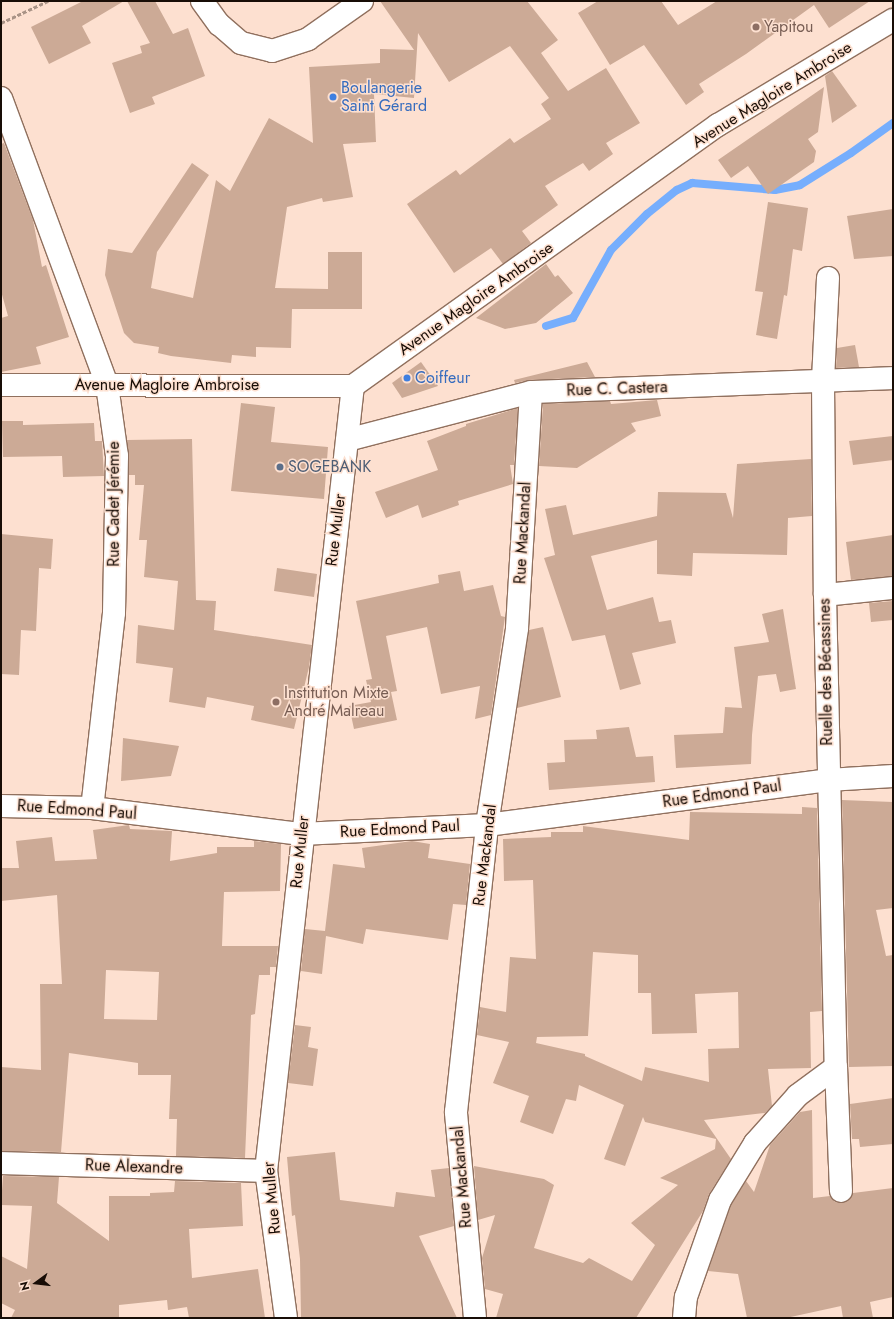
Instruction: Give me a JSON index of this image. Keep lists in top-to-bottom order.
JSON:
{
  "streets": {
    "street": [
      "Avenue Magloire Ambroise",
      "Rue C. Castera",
      "Rue Cadet Jérémie",
      "Rue Muller",
      "Rue Mackandal",
      "Ruelle des Bécassines",
      "Rue Edmond Paul",
      "Rue Alexandre"
    ]
  },
  "crossings": [
    ["Avenue Magloire Ambroise", "Rue Cadet Jérémie"],
    ["Avenue Magloire Ambroise", "Rue Muller"],
    ["Rue C. Castera", "Rue Muller"],
    ["Rue C. Castera", "Rue Mackandal"],
    ["Rue C. Castera", "Ruelle des Bécassines"],
    ["Rue Cadet Jérémie", "Rue Edmond Paul"],
    ["Rue Muller", "Rue Edmond Paul"],
    ["Rue Muller", "Rue Alexandre"],
    ["Rue Mackandal", "Rue Edmond Paul"],
    ["Ruelle des Bécassines", "Rue Edmond Paul"]
  ],
  "places": [
    "Yapitou",
    "Boulangerie Saint Gérard",
    "Coiffeur",
    "SOGEBANK",
    "Institution Mixte André Malreau"
  ],
  "north": "left"
}
